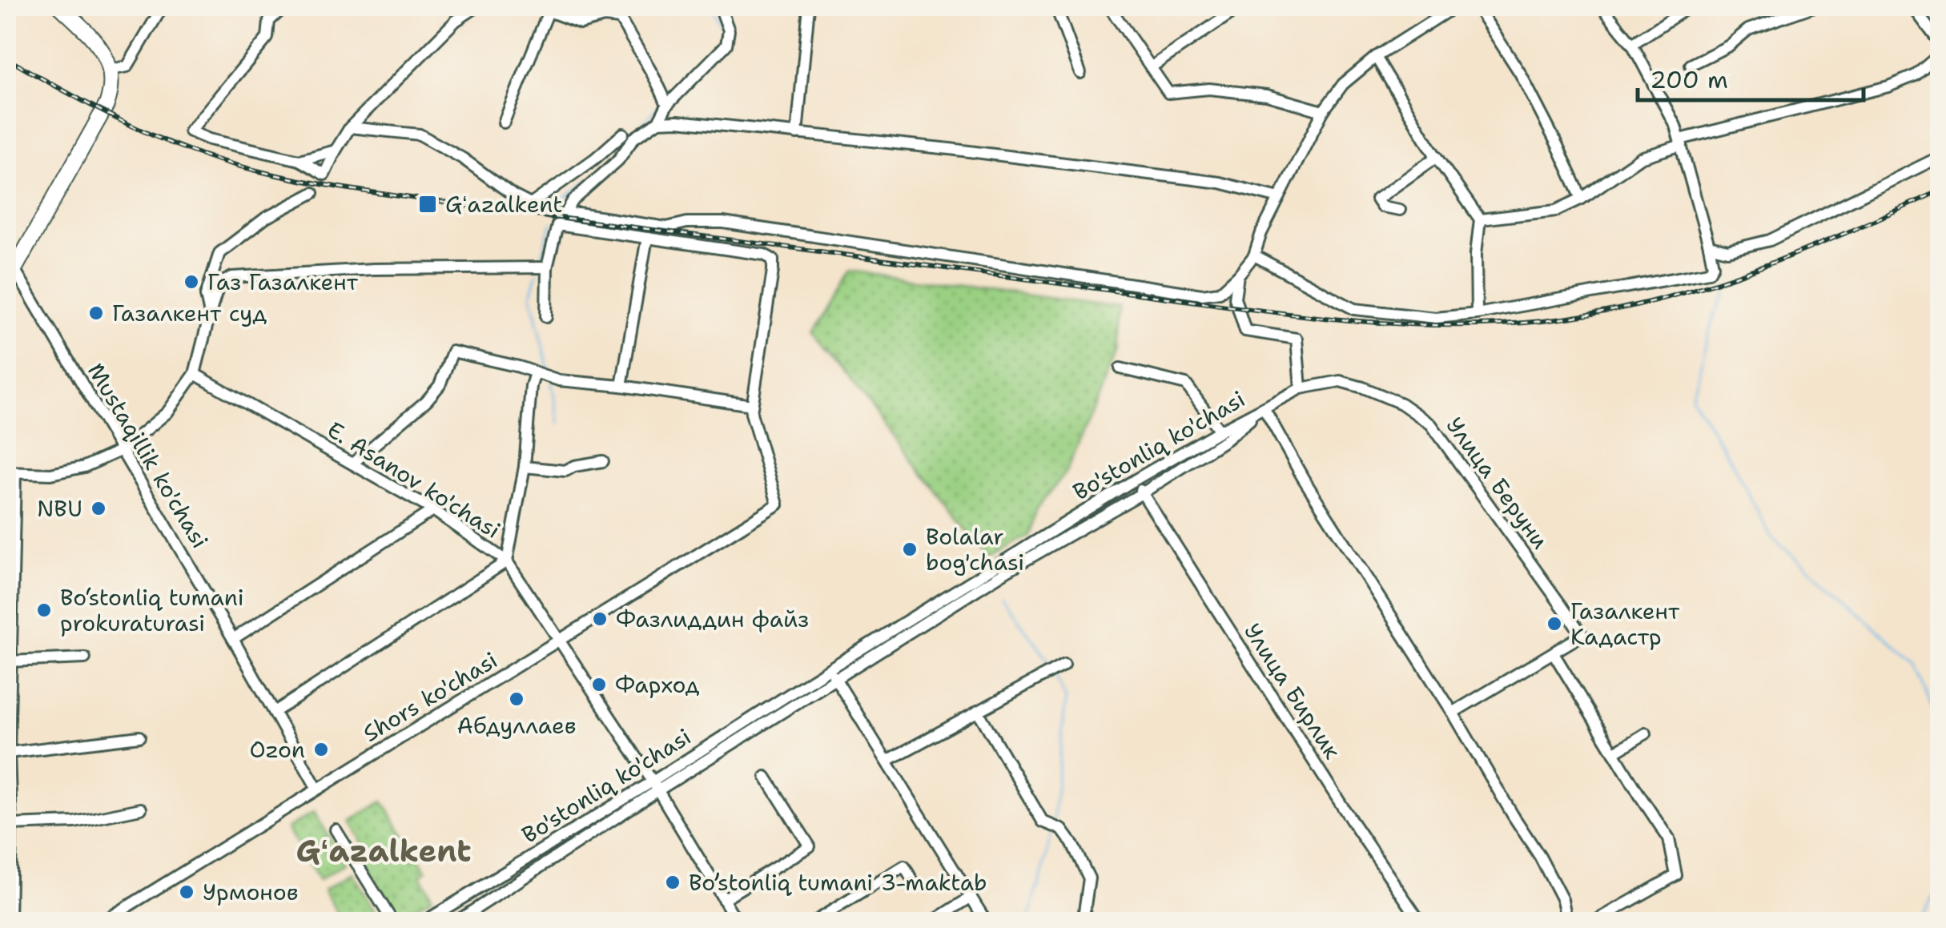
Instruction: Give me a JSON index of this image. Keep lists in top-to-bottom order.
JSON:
{
  "streets": {
    "street": [
      "Bo'stonliq ko'chasi",
      "Mustaqillik ko'chasi",
      "E. Asanov ko'chasi",
      "Улица Беруни",
      "Улица Бирлик",
      "Shors ko'chasi"
    ]
  },
  "crossings": [
    ["Bo'stonliq ko'chasi", "E. Asanov ko'chasi"],
    ["Bo'stonliq ko'chasi", "Улица Беруни"],
    ["Bo'stonliq ko'chasi", "Улица Бирлик"],
    ["Mustaqillik ko'chasi", "Shors ko'chasi"],
    ["E. Asanov ko'chasi", "Shors ko'chasi"]
  ],
  "districts": ["Gʻazalkent"],
  "places": {
    "transit": ["Gʻazalkent"],
    "other": [
      "Газ Газалкент",
      "Газалкент суд",
      "NBU",
      "Bolalar bog'chasi",
      "Bo‘stonliq tumani prokuraturasi",
      "Фазлиддин файз",
      "Газалкент Кадастр",
      "Фарход",
      "Абдуллаев",
      "Ozon",
      "Bo’stonliq tumani 3-maktab",
      "Урмонов"
    ]
  },
  "scale_bar": "200 m"
}
